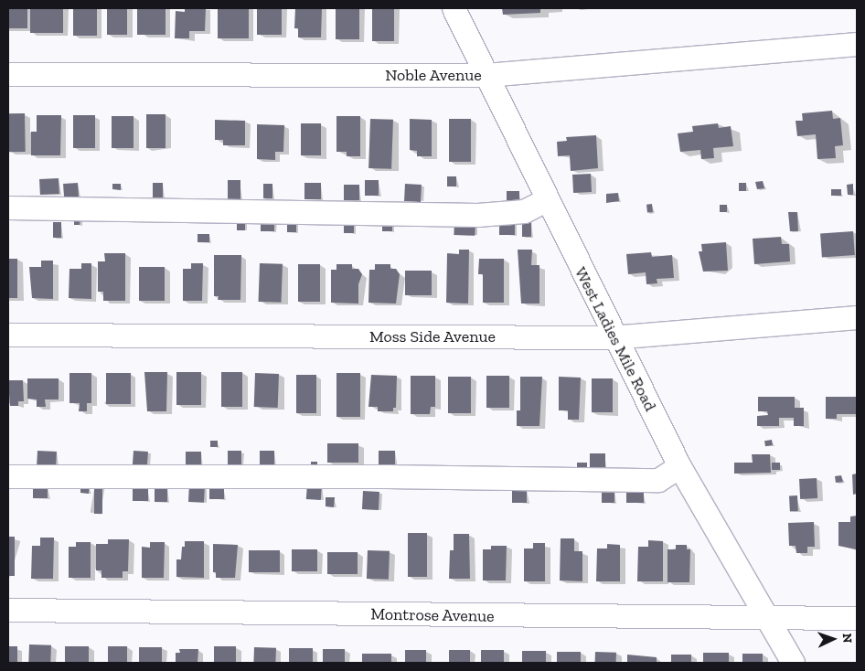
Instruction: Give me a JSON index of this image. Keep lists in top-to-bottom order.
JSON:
{
  "streets": {
    "street": [
      "Noble Avenue",
      "Moss Side Avenue",
      "West Ladies Mile Road",
      "Montrose Avenue"
    ]
  },
  "crossings": [
    ["Noble Avenue", "West Ladies Mile Road"],
    ["Moss Side Avenue", "West Ladies Mile Road"],
    ["West Ladies Mile Road", "Montrose Avenue"]
  ],
  "north": "right"
}
